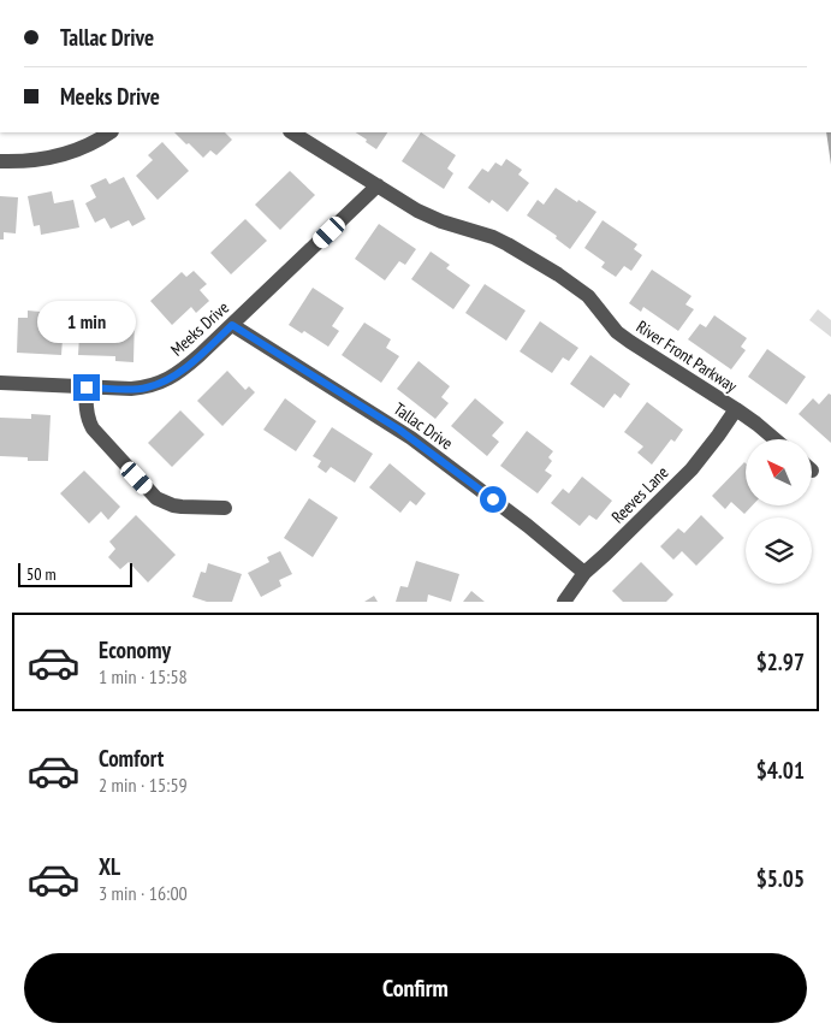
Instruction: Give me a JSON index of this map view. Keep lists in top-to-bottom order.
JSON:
{
  "streets": {
    "street": [
      "Meeks Drive",
      "River Front Parkway",
      "Tallac Drive",
      "Reeves Lane"
    ]
  },
  "crossings": [
    ["Meeks Drive", "River Front Parkway"],
    ["Meeks Drive", "Tallac Drive"],
    ["River Front Parkway", "Reeves Lane"],
    ["Tallac Drive", "Reeves Lane"]
  ],
  "scale_bar": "50 m",
  "north": "top left",
  "page": {
    "banner": ["Tallac Drive", "Meeks Drive"],
    "bubble": "1 min",
    "scale": "50 m",
    "list": [
      {
        "name": "Economy",
        "note": "1 min · 15:58",
        "value": "$2.97"
      },
      {
        "name": "Comfort",
        "note": "2 min · 15:59",
        "value": "$4.01"
      },
      {
        "name": "XL",
        "note": "3 min · 16:00",
        "value": "$5.05"
      }
    ],
    "buttons": "Confirm"
  }
}
